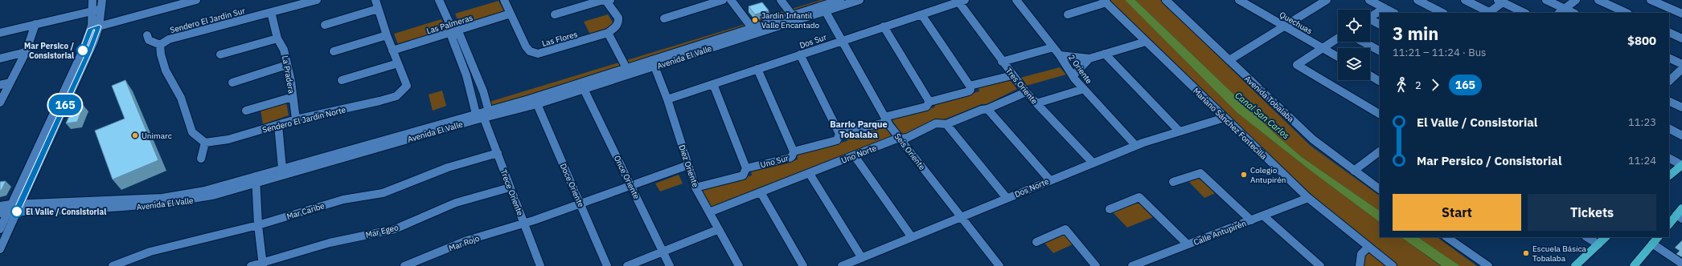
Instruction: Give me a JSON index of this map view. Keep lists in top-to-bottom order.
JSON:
{
  "streets": {
    "street": [
      "Sendero El Jardin Sur",
      "Quechuas",
      "Las Palmeras",
      "Las Flores",
      "Dos Sur",
      "Avenida El Valle",
      "2 Oriente",
      "La Pradera",
      "Tres Oriente",
      "Avenida Tobalaba",
      "Sendero El Jardin Norte",
      "Mariano Sánchez Fontecilla",
      "Seis Oriente",
      "Uno Norte",
      "Uno Sur",
      "Diez Oriente",
      "Once Oriente",
      "Doce Oriente",
      "Dos Norte",
      "Trece Oriente",
      "Mar Caribe",
      "Mar Egeo",
      "Calle Antupirén",
      "Mar Rojo"
    ]
  },
  "crossings": [
    ["Sendero El Jardin Sur", "La Pradera"],
    ["Las Palmeras", "Las Flores"],
    ["Las Palmeras", "Trece Oriente"],
    ["Dos Sur", "Tres Oriente"],
    ["Dos Sur", "Seis Oriente"],
    ["Dos Sur", "Diez Oriente"],
    ["Avenida El Valle", "Seis Oriente"],
    ["Avenida El Valle", "Diez Oriente"],
    ["Avenida El Valle", "Once Oriente"],
    ["Avenida El Valle", "Doce Oriente"],
    ["Avenida El Valle", "Trece Oriente"],
    ["2 Oriente", "Dos Norte"],
    ["La Pradera", "Sendero El Jardin Norte"],
    ["Tres Oriente", "Uno Norte"],
    ["Tres Oriente", "Uno Sur"],
    ["Tres Oriente", "Dos Norte"],
    ["Mariano Sánchez Fontecilla", "Dos Norte"],
    ["Mariano Sánchez Fontecilla", "Calle Antupirén"],
    ["Seis Oriente", "Uno Norte"],
    ["Seis Oriente", "Uno Sur"],
    ["Seis Oriente", "Dos Norte"],
    ["Uno Norte", "Diez Oriente"],
    ["Uno Sur", "Diez Oriente"],
    ["Trece Oriente", "Mar Caribe"],
    ["Trece Oriente", "Mar Egeo"],
    ["Trece Oriente", "Mar Rojo"]
  ],
  "districts": ["Barrio Parque Tobalaba"],
  "water": ["Canal San Carlos"],
  "places": [
    "Jardín Infantil Valle Encantado",
    "Mar Persico / Consistorial",
    "Unimarc",
    "Colegio Antupirén",
    "El Valle / Consistorial",
    "Escuela Básica Tobalaba"
  ],
  "lines": ["bus line 165"],
  "page": {
    "on_map": "165",
    "heading": ["3 min", "11:21 – 11:24 · Bus", "$800"],
    "legs": ["2", "165"],
    "list": [
      {
        "name": "El Valle / Consistorial",
        "value": "11:23"
      },
      {
        "name": "Mar Persico / Consistorial",
        "value": "11:24"
      }
    ],
    "buttons": ["Start", "Tickets"]
  }
}
